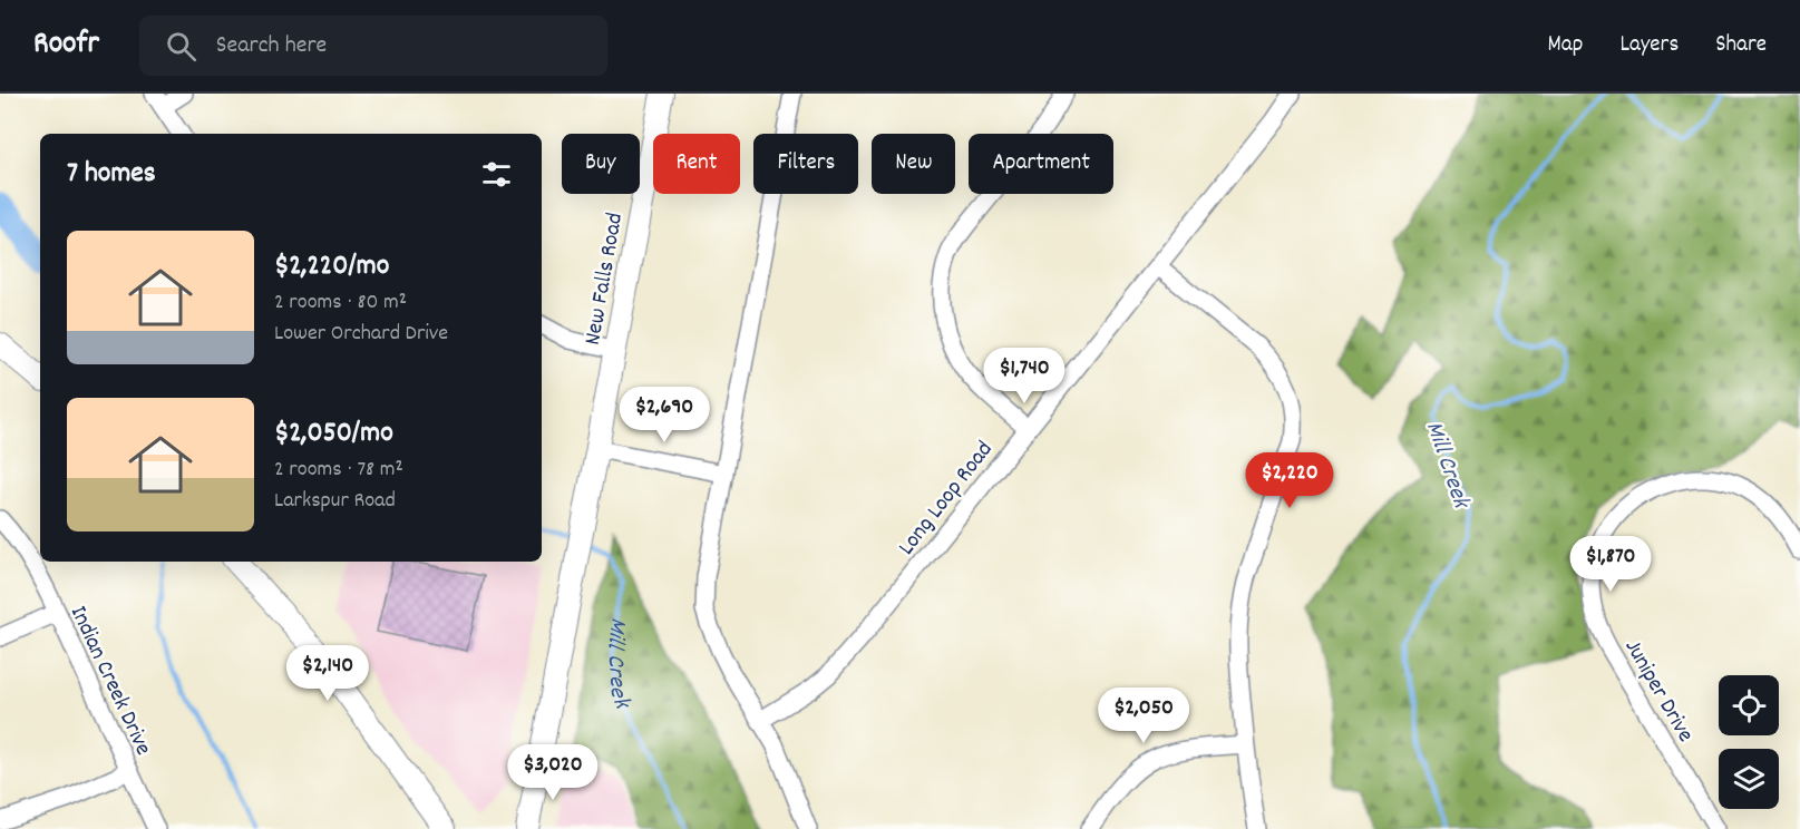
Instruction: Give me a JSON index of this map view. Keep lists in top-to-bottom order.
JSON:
{
  "streets": {
    "main road": ["New Falls Road"],
    "street": ["Long Loop Road", "Indian Creek Drive", "Juniper Drive"]
  },
  "water": ["Mill Creek"],
  "page": {
    "header": "Roofr",
    "search": "Search here",
    "nav": ["Map", "Layers", "Share"],
    "chip": [
      "Buy",
      "Rent",
      "Filters",
      "New",
      "Apartment"
    ],
    "heading": "7 homes",
    "list": [
      {
        "name": "$2,220/mo",
        "note": "2 rooms · 80 m² · Lower Orchard Drive"
      },
      {
        "name": "$2,050/mo",
        "note": "2 rooms · 78 m² · Larkspur Road"
      }
    ],
    "price": [
      "$1,740",
      "$2,690",
      "$2,220",
      "$1,870",
      "$2,140",
      "$2,050",
      "$3,020"
    ]
  }
}
